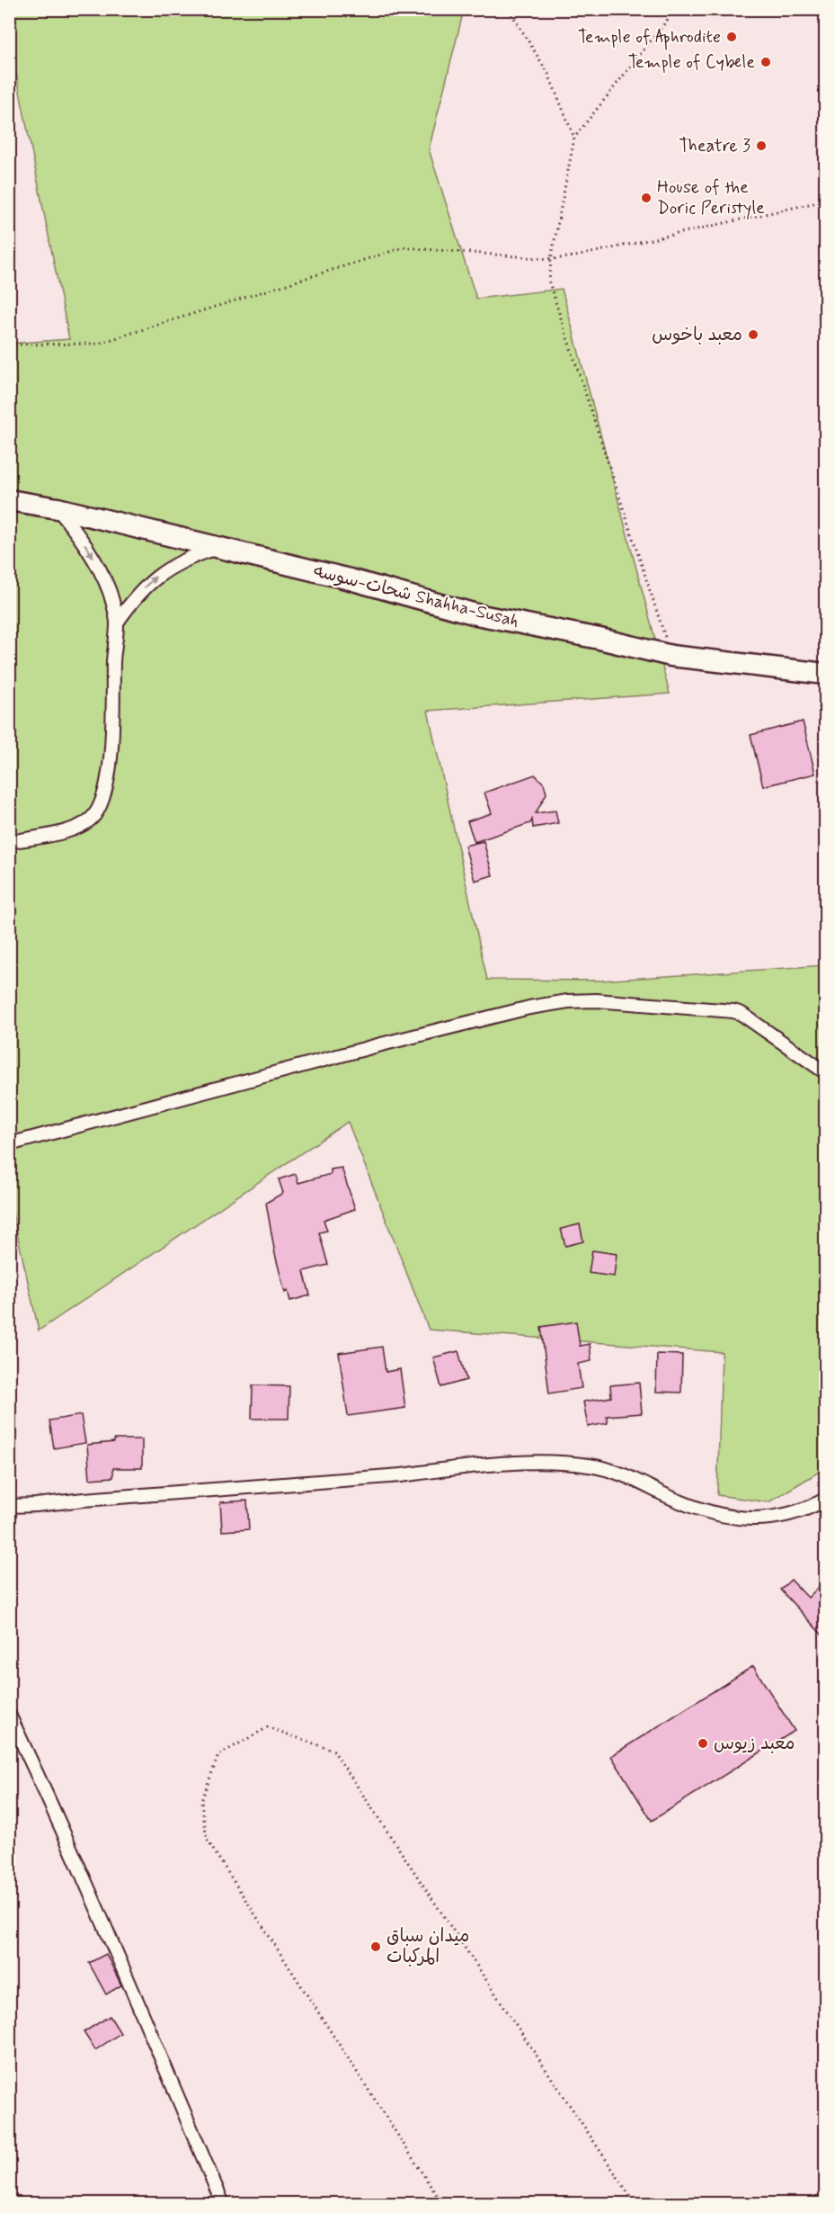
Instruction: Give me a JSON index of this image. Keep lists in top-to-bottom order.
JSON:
{
  "streets": {
    "main road": ["شحات-سوسه Shahha-Susah"]
  },
  "places": [
    "Temple of Aphrodite",
    "Temple of Cybele",
    "Theatre 3",
    "House of the Doric Peristyle",
    "معبد باخوس",
    "معبد زيوس",
    "ميدان سباق المركبات"
  ]
}
